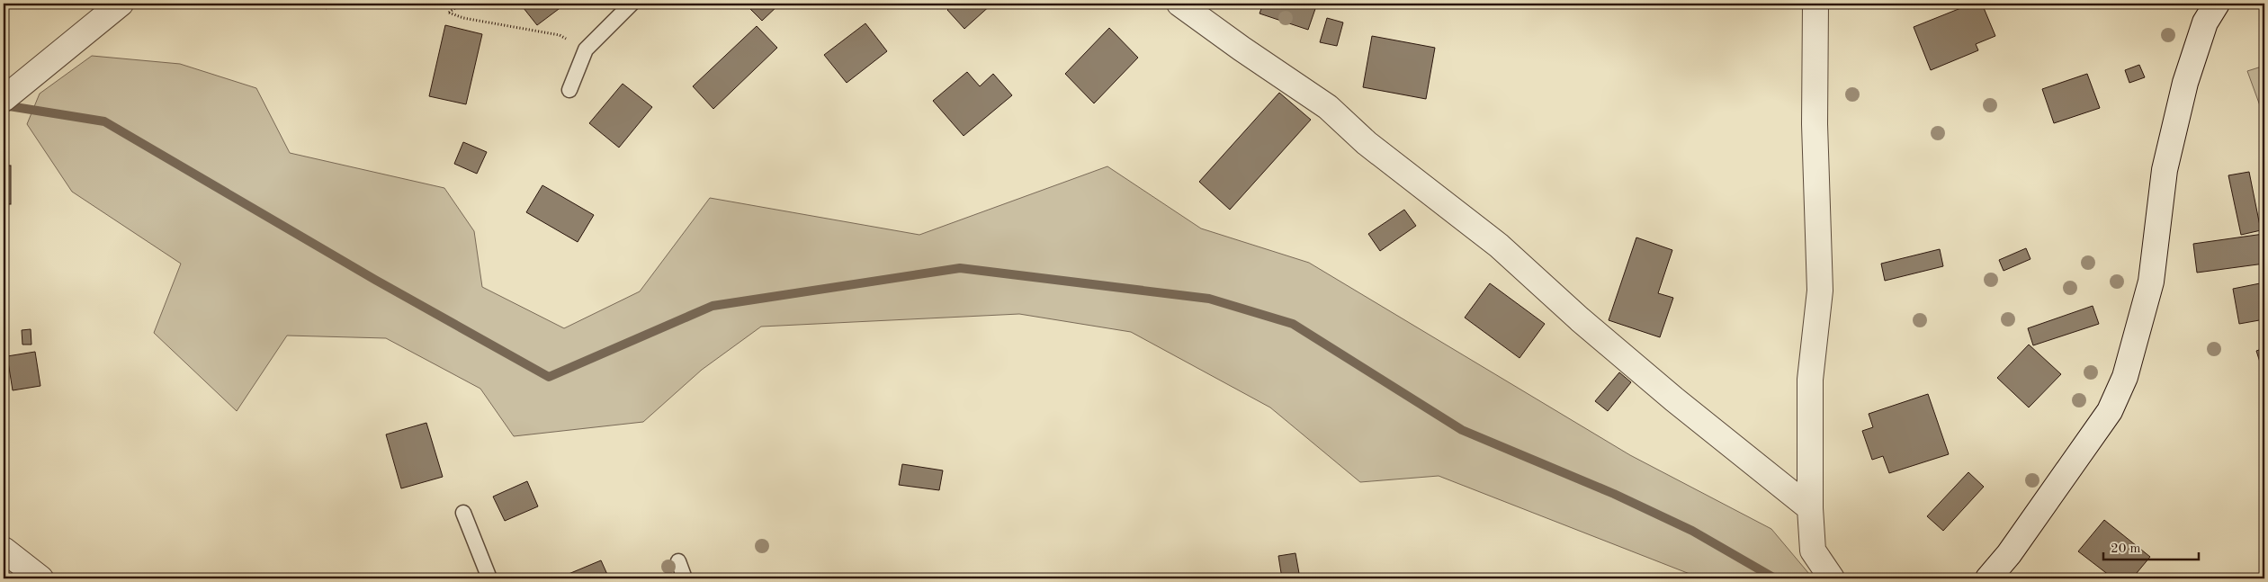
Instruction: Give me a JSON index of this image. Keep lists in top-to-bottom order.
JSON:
{
  "scale_bar": "20 m"
}
